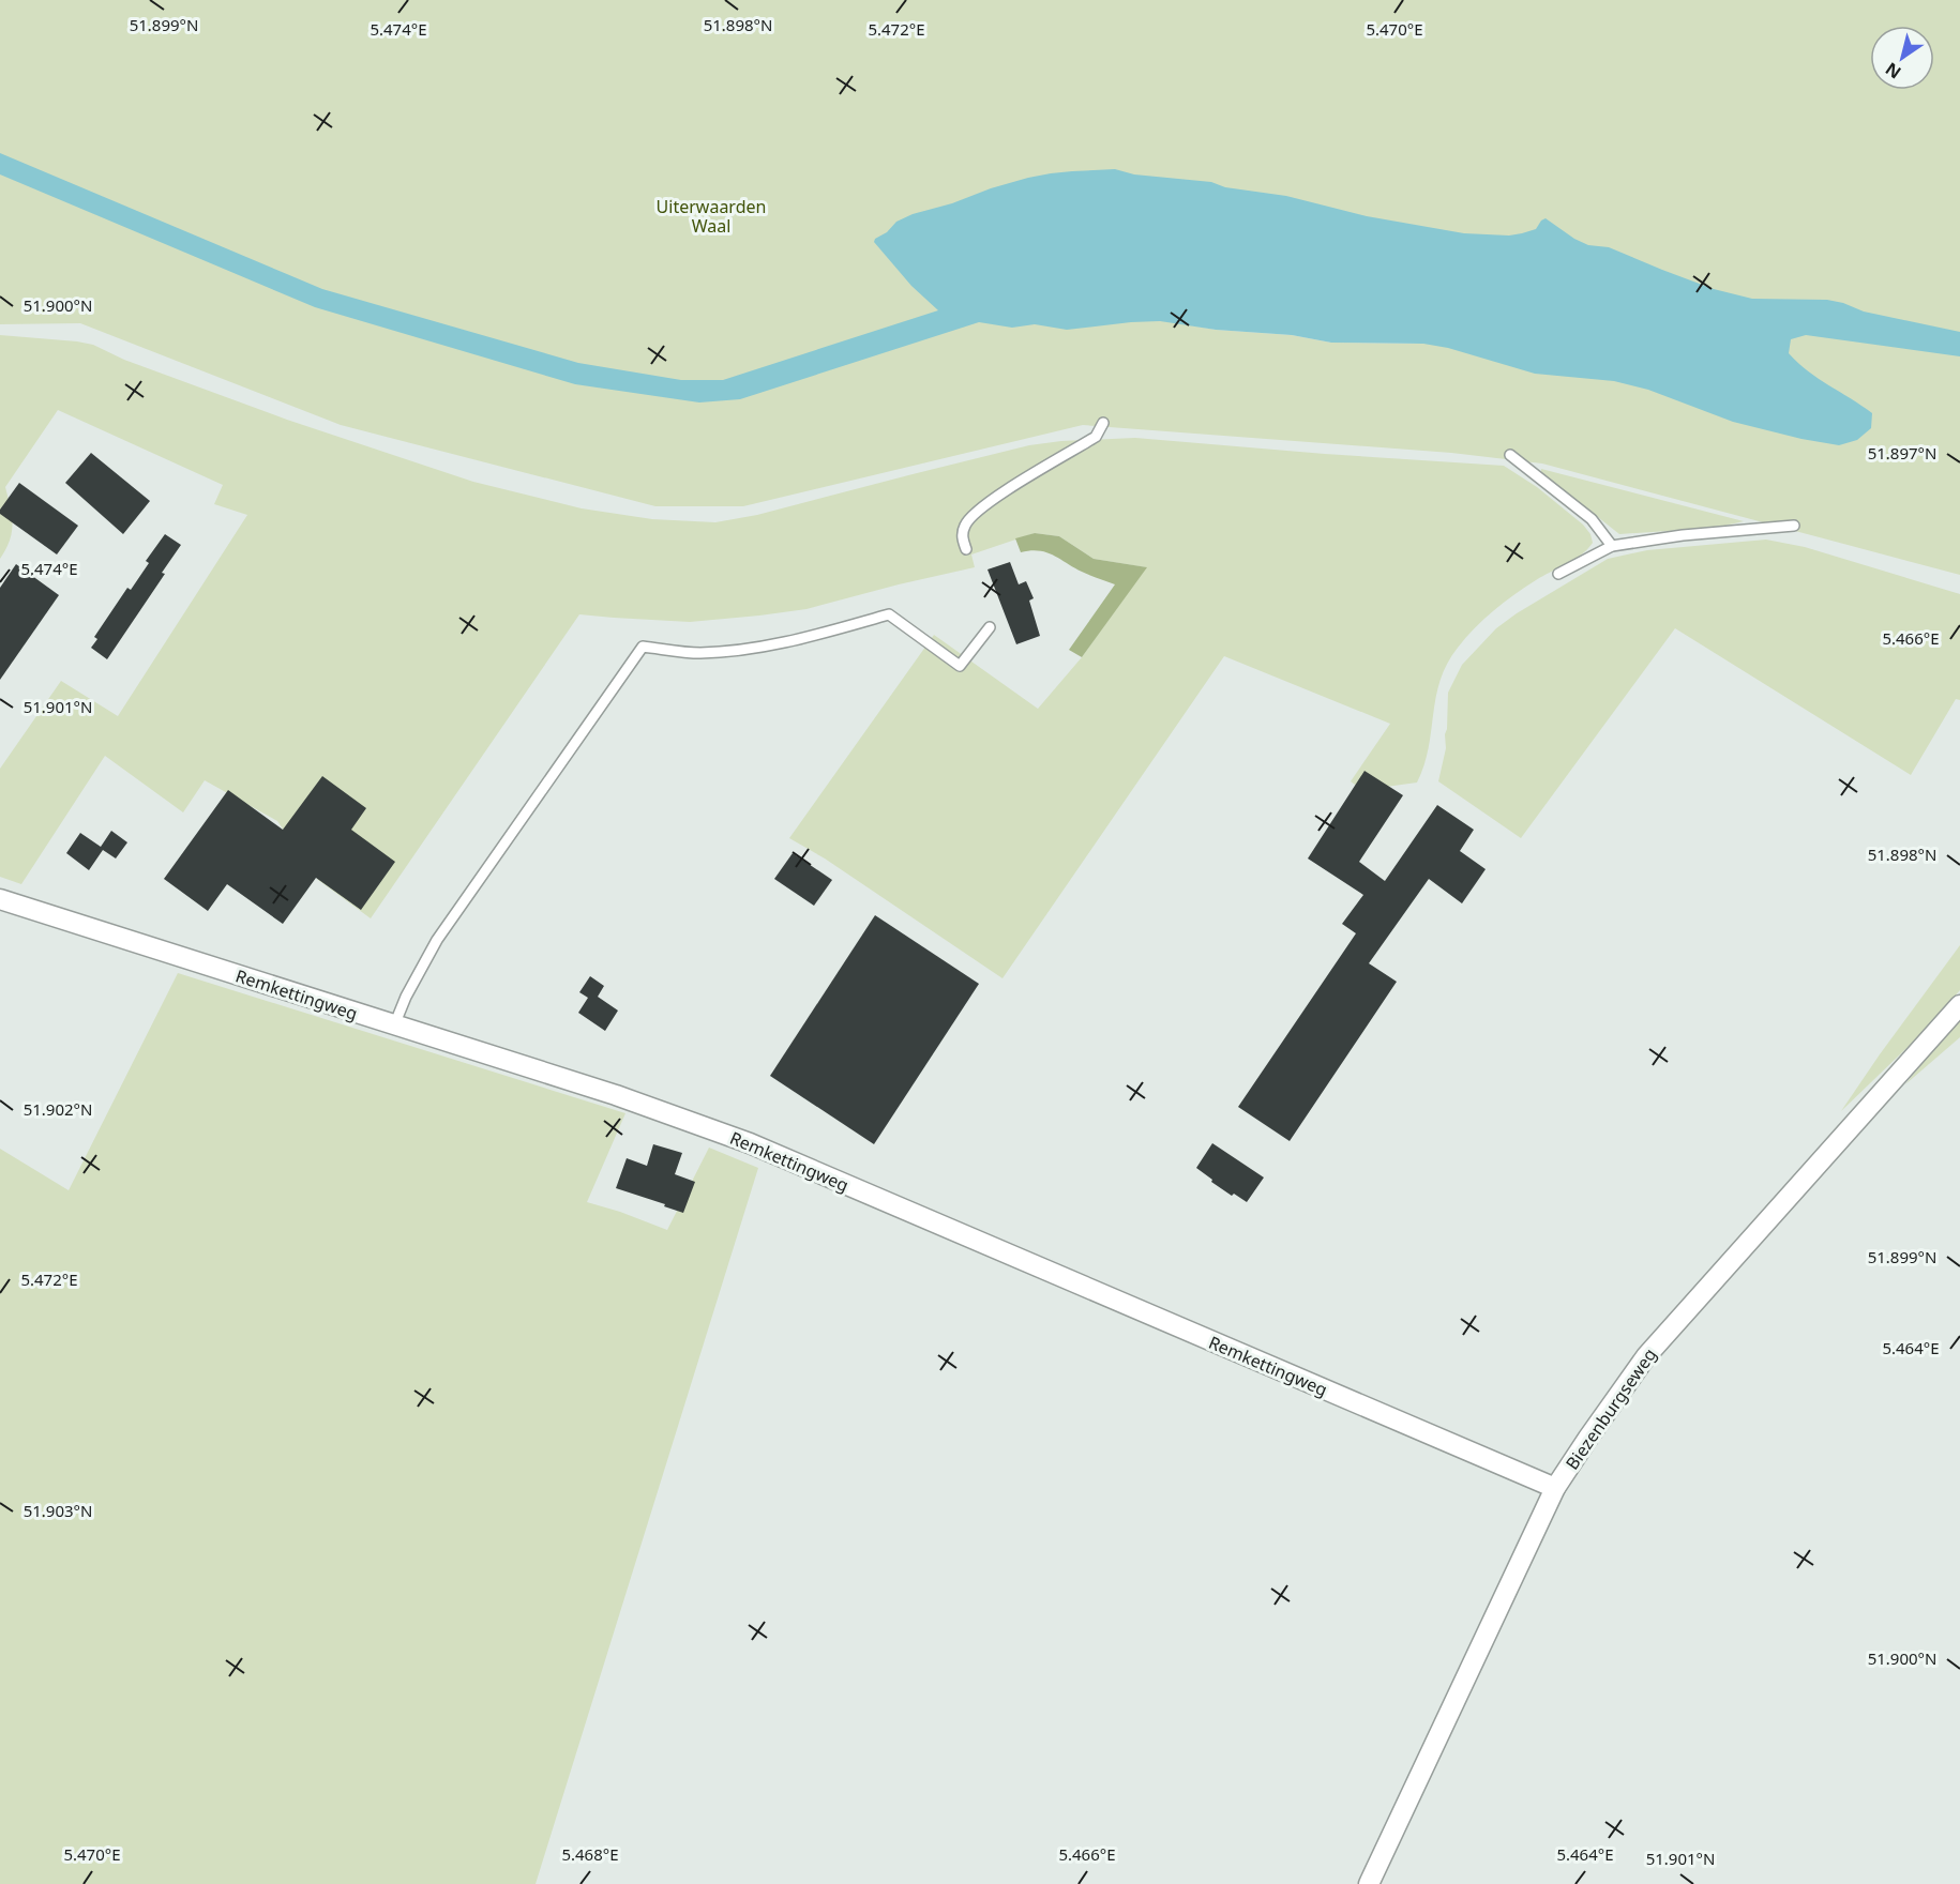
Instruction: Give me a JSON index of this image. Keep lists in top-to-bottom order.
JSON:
{
  "streets": {
    "street": ["Remkettingweg", "Biezenburgseweg"]
  },
  "crossings": [
    ["Remkettingweg", "Biezenburgseweg"]
  ],
  "parks": ["Uiterwaarden Waal"],
  "north": "bottom left",
  "coordinates": [
    "51.899°N",
    "51.898°N",
    "5.474°E",
    "5.472°E",
    "5.470°E",
    "51.900°N",
    "51.897°N",
    "5.466°E",
    "51.901°N",
    "51.902°N",
    "5.464°E",
    "51.903°N",
    "5.468°E"
  ]
}
